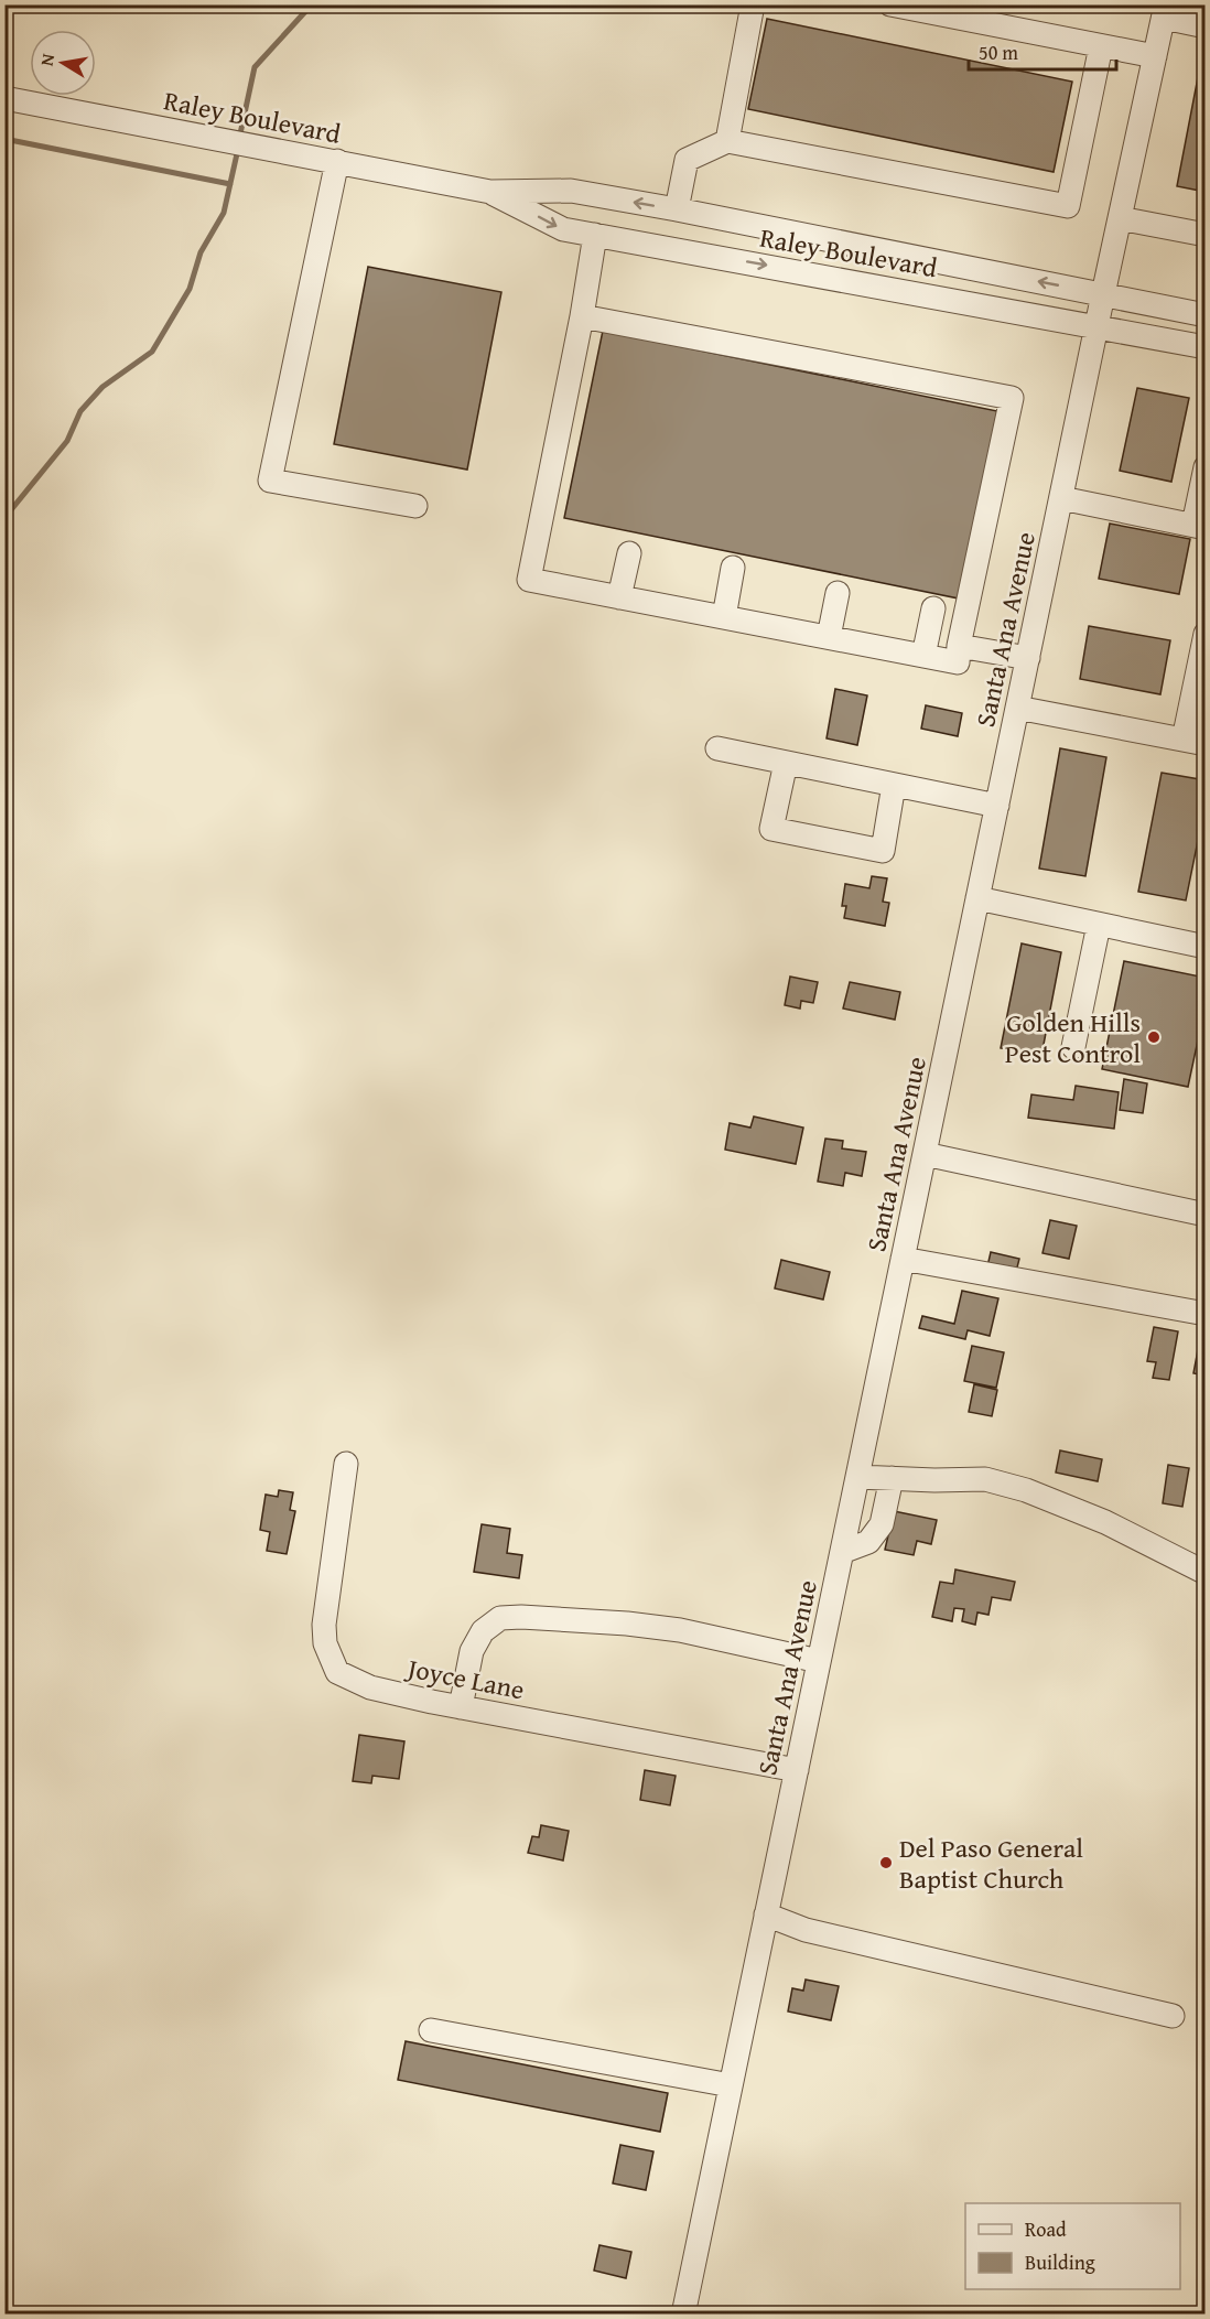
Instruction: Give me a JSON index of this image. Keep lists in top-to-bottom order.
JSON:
{
  "streets": {
    "street": ["Raley Boulevard", "Santa Ana Avenue", "Joyce Lane"]
  },
  "crossings": [
    ["Raley Boulevard", "Santa Ana Avenue"],
    ["Santa Ana Avenue", "Joyce Lane"]
  ],
  "places": ["Golden Hills Pest Control", "Del Paso General Baptist Church"],
  "legend": ["Road", "Building"],
  "scale_bar": "50 m",
  "north": "left"
}
